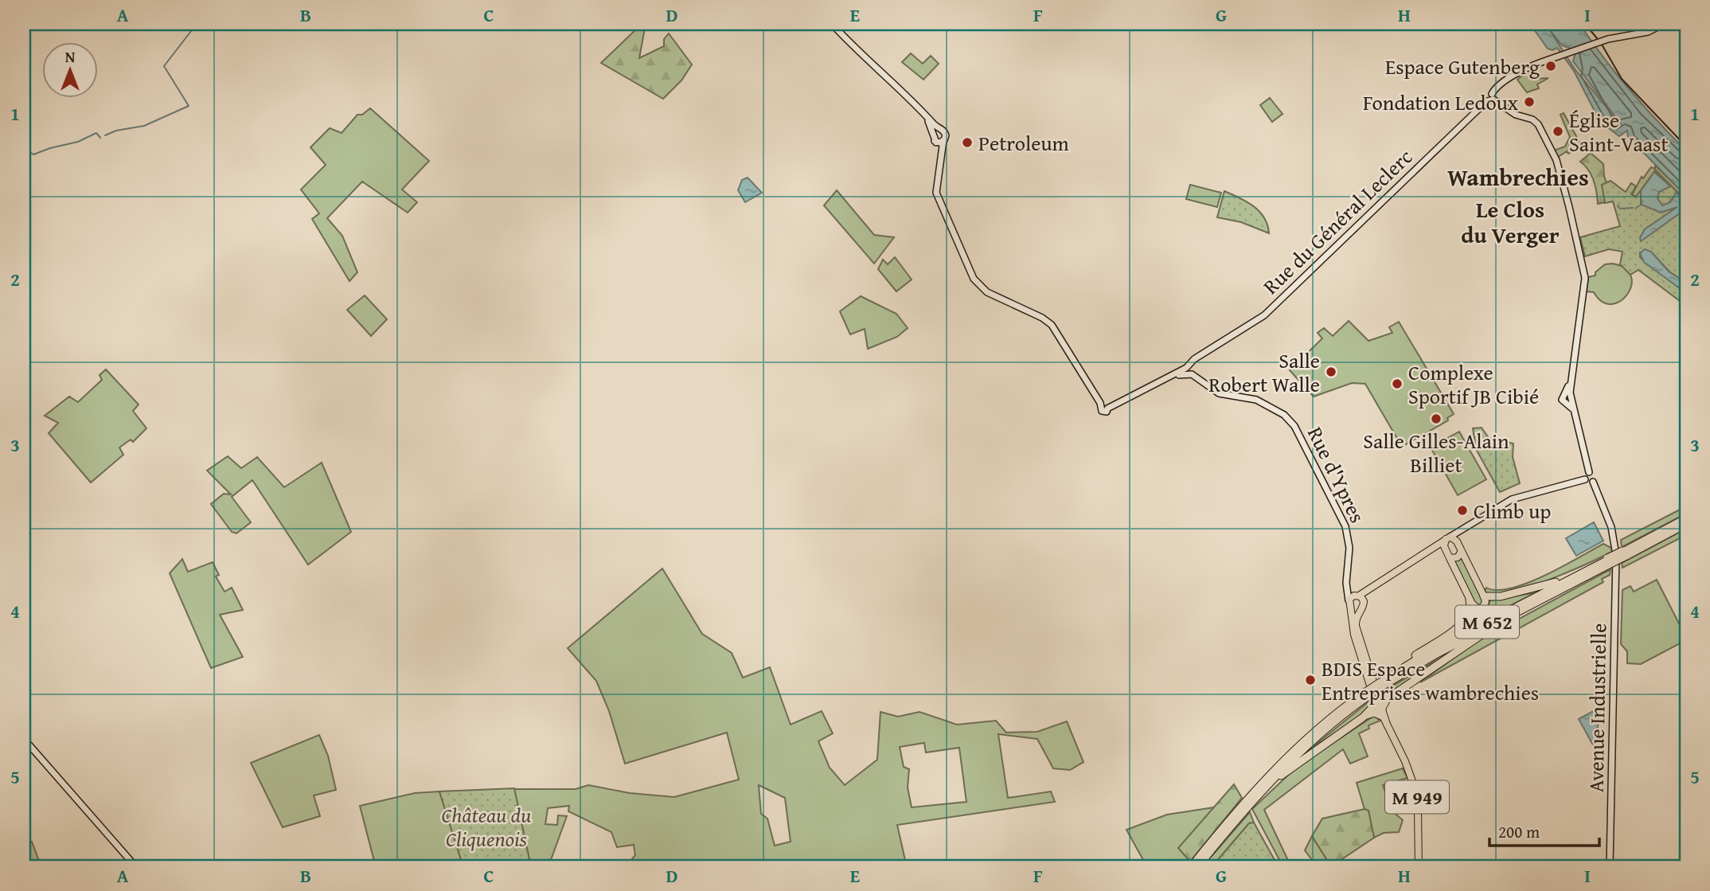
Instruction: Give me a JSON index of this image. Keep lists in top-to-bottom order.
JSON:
{
  "streets": {
    "highway": ["M 652"],
    "main road": ["Rue d'Ypres", "M 949"],
    "street": ["Rue du Général Leclerc", "Avenue Industrielle"]
  },
  "crossings": [
    ["Rue du Général Leclerc", "Rue d'Ypres"],
    ["Rue d'Ypres", "M 949"],
    ["M 652", "Avenue Industrielle"]
  ],
  "districts": ["Wambrechies", "Le Clos du Verger"],
  "parks": ["Château du Cliquenois"],
  "places": [
    "Espace Gutenberg",
    "Fondation Ledoux",
    "Église Saint-Vaast",
    "Petroleum",
    "Salle Robert Walle",
    "Complexe Sportif JB Cibié",
    "Salle Gilles-Alain Billiet",
    "Climb up",
    "BDIS Espace Entreprises wambrechies"
  ],
  "scale_bar": "200 m",
  "north": "top",
  "grid": {
    "columns": [
      "A",
      "B",
      "C",
      "D",
      "E",
      "F",
      "G",
      "H",
      "I"
    ],
    "rows": [
      "1",
      "2",
      "3",
      "4",
      "5"
    ]
  }
}
